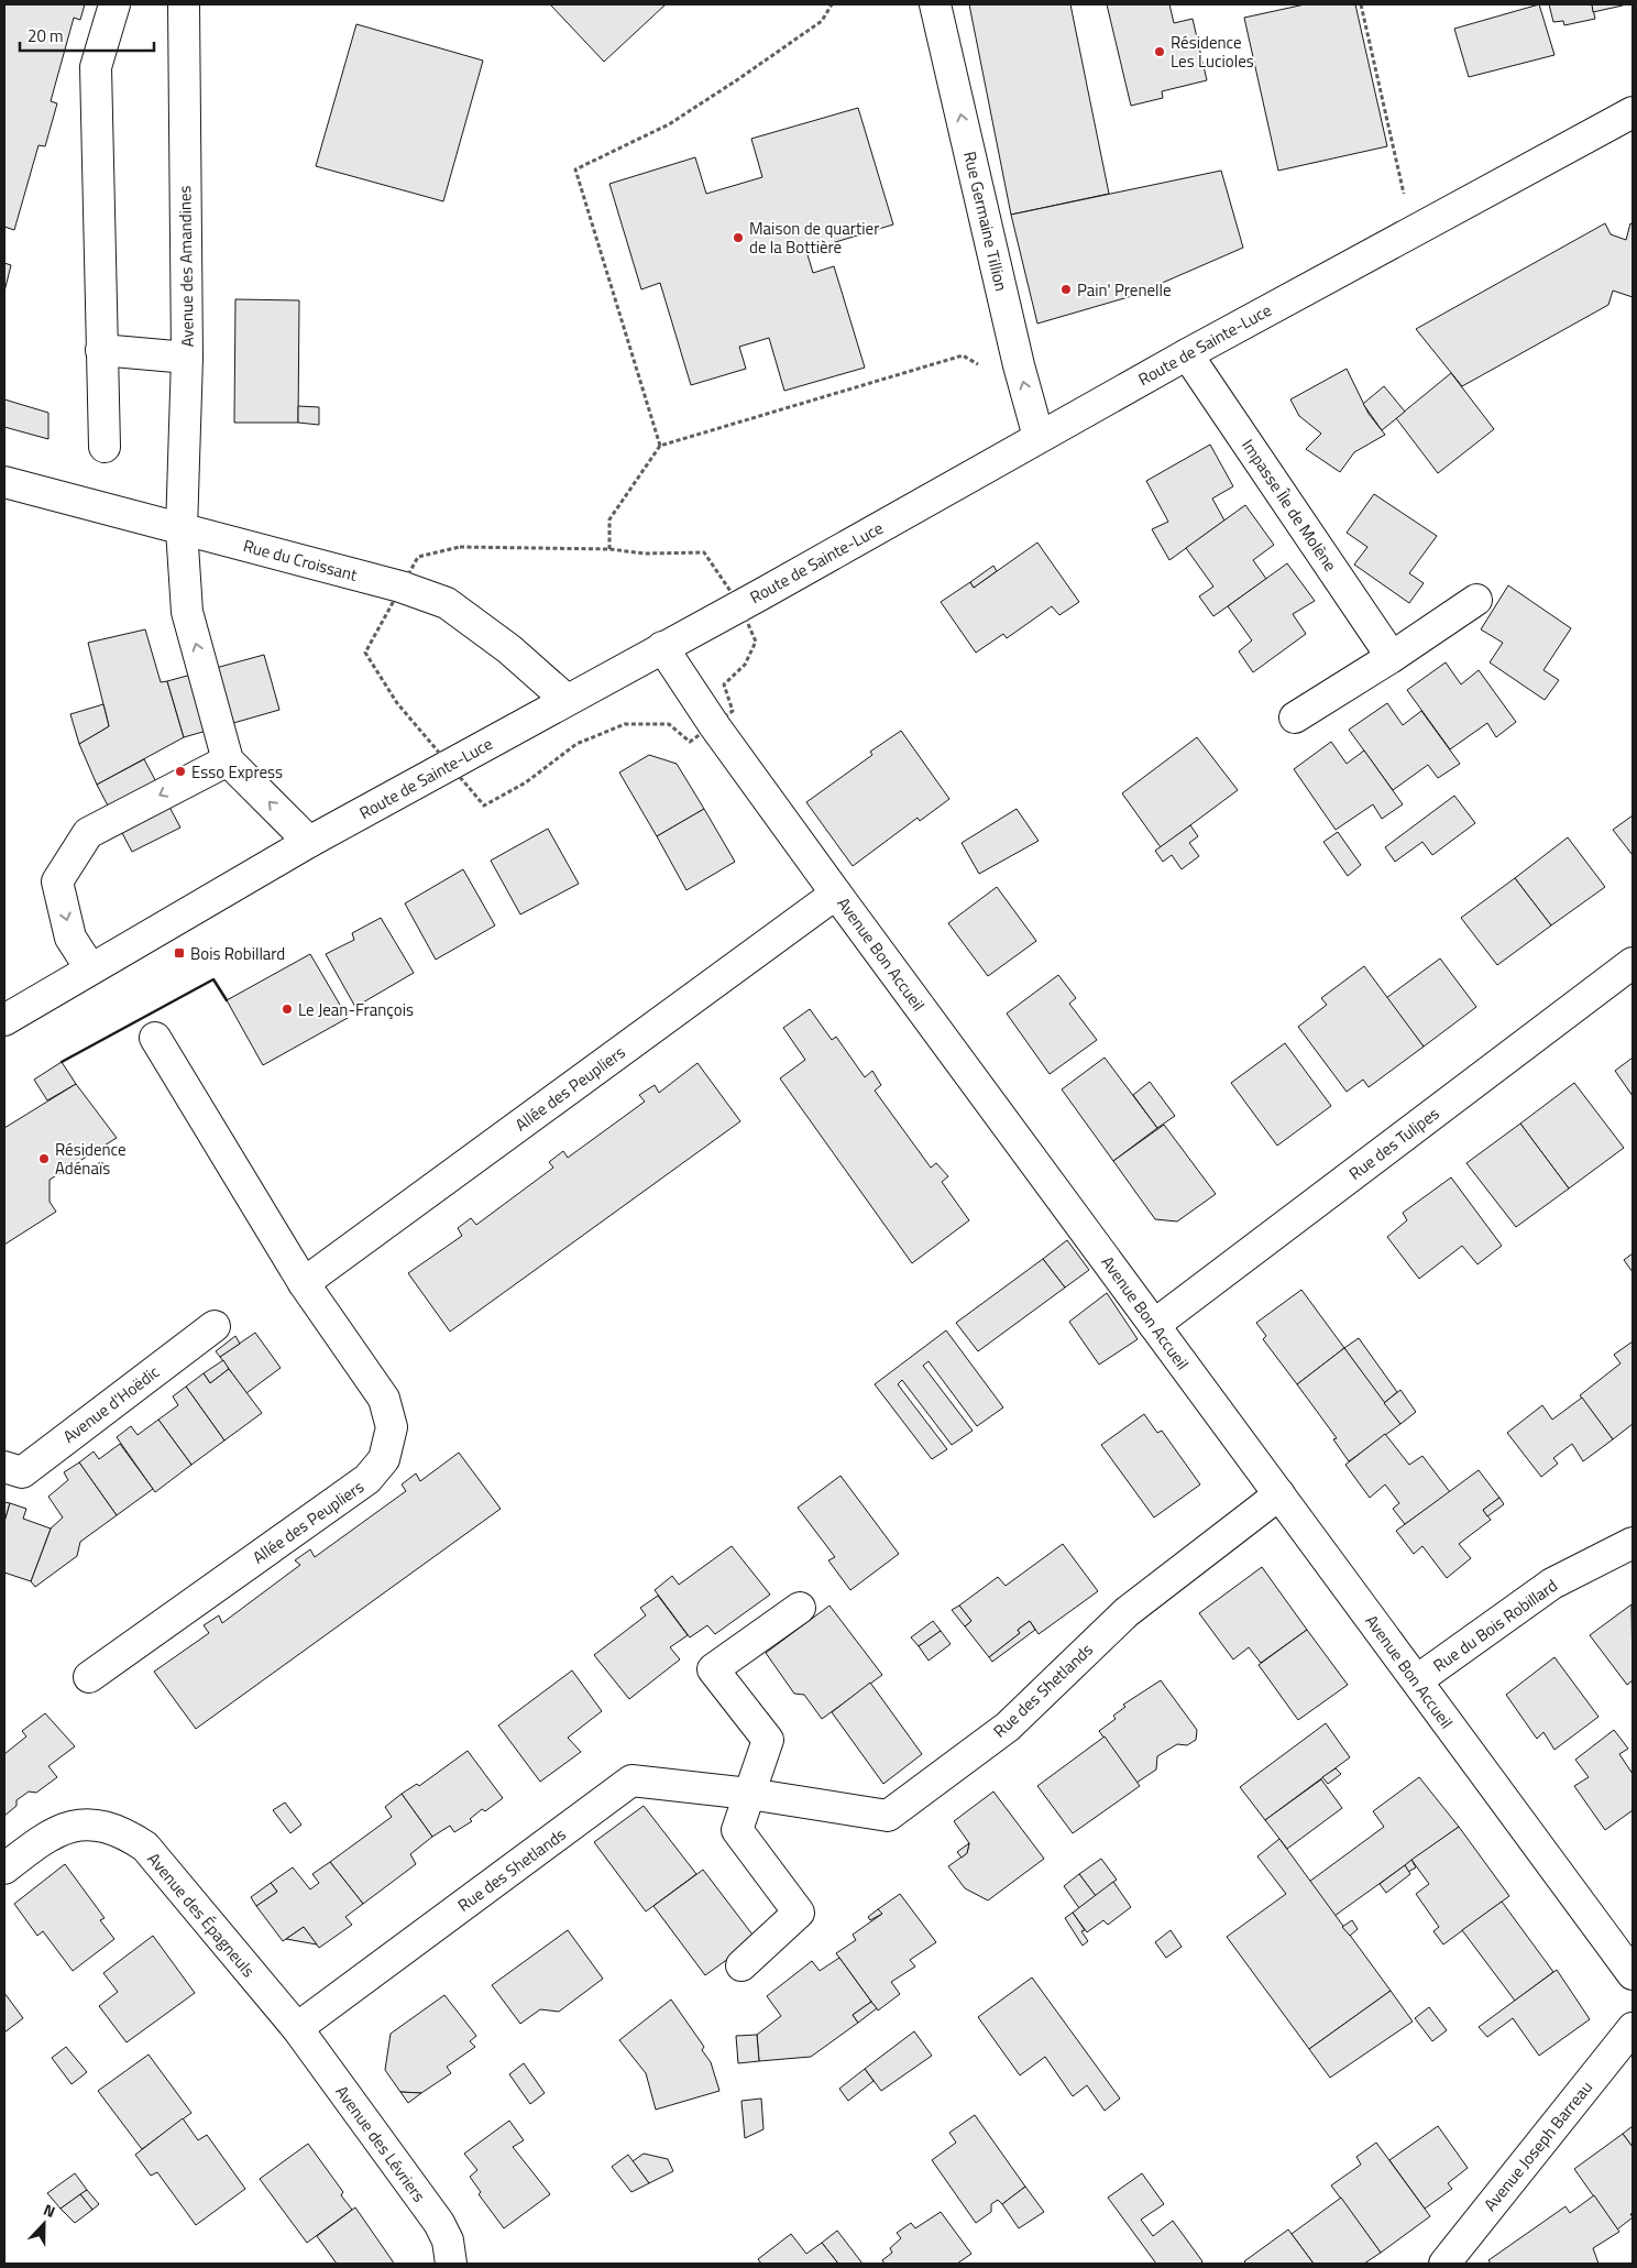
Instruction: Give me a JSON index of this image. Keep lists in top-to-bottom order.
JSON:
{
  "streets": {
    "street": [
      "Rue Germaine Tillion",
      "Avenue des Amandines",
      "Route de Sainte-Luce",
      "Impasse Île de Molène",
      "Rue du Croissant",
      "Avenue Bon Accueil",
      "Allée des Peupliers",
      "Rue des Tulipes",
      "Avenue d'Hoëdic",
      "Rue du Bois Robillard",
      "Rue des Shetlands",
      "Avenue des Épagneuls",
      "Avenue des Lévriers",
      "Avenue Joseph Barreau"
    ]
  },
  "crossings": [
    ["Rue Germaine Tillion", "Route de Sainte-Luce"],
    ["Avenue des Amandines", "Rue du Croissant"],
    ["Route de Sainte-Luce", "Impasse Île de Molène"],
    ["Route de Sainte-Luce", "Rue du Croissant"],
    ["Route de Sainte-Luce", "Avenue Bon Accueil"],
    ["Avenue Bon Accueil", "Allée des Peupliers"],
    ["Avenue Bon Accueil", "Rue des Tulipes"],
    ["Avenue Bon Accueil", "Rue du Bois Robillard"],
    ["Avenue Bon Accueil", "Rue des Shetlands"],
    ["Rue des Shetlands", "Avenue des Épagneuls"],
    ["Rue des Shetlands", "Avenue des Lévriers"],
    ["Avenue des Épagneuls", "Avenue des Lévriers"]
  ],
  "one_way": ["Rue Germaine Tillion"],
  "places": {
    "other": [
      "Résidence Les Lucioles",
      "Maison de quartier de la Bottière",
      "Pain' Prenelle",
      "Esso Express",
      "Le Jean-François",
      "Résidence Adénaïs"
    ],
    "transit": ["Bois Robillard"]
  },
  "scale_bar": "20 m",
  "north": "top"
}
